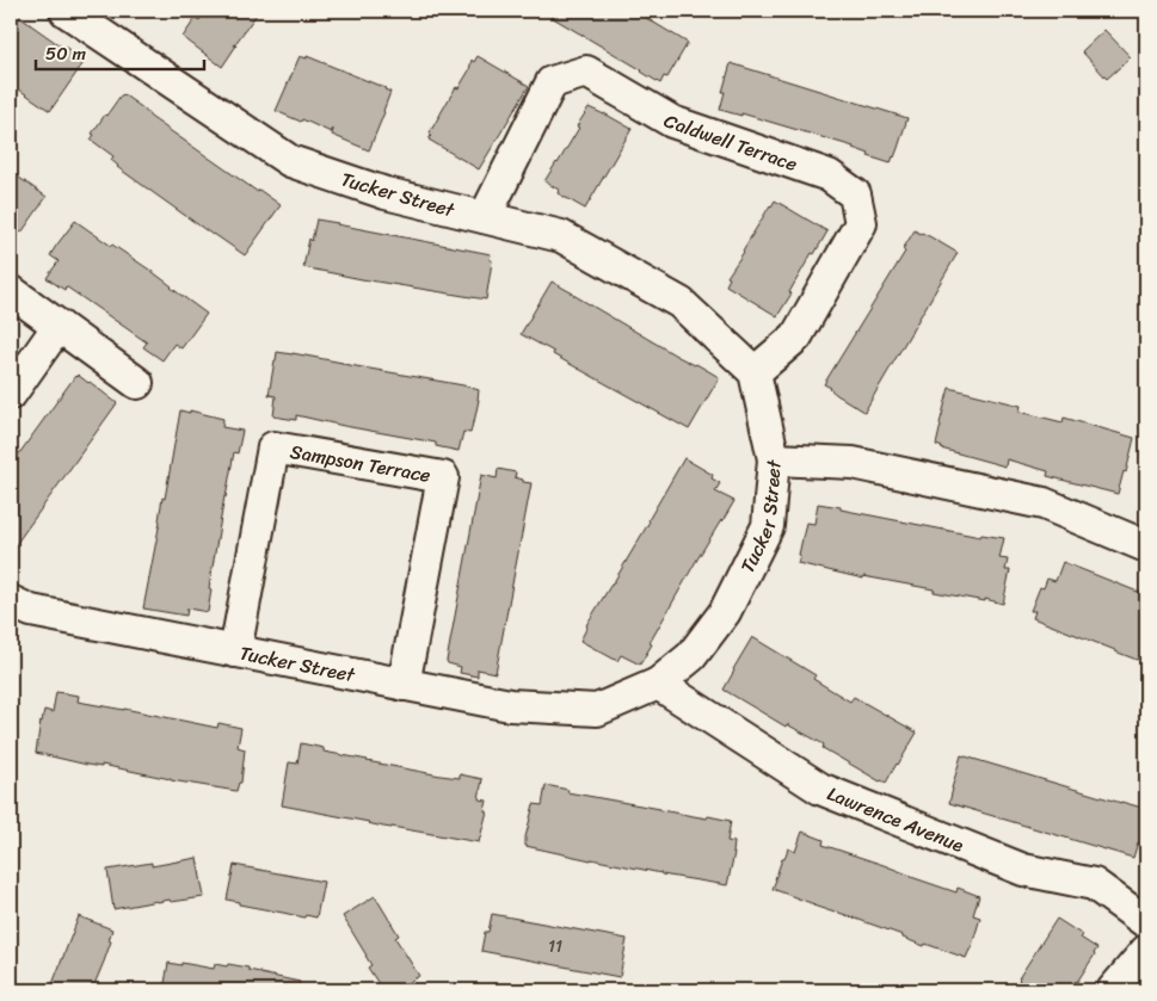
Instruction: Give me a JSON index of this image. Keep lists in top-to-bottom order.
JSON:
{
  "streets": {
    "street": [
      "Caldwell Terrace",
      "Tucker Street",
      "Sampson Terrace",
      "Lawrence Avenue"
    ]
  },
  "crossings": [
    ["Caldwell Terrace", "Tucker Street"],
    ["Tucker Street", "Sampson Terrace"],
    ["Tucker Street", "Lawrence Avenue"]
  ],
  "house_numbers": ["11"],
  "scale_bar": "50 m"
}
